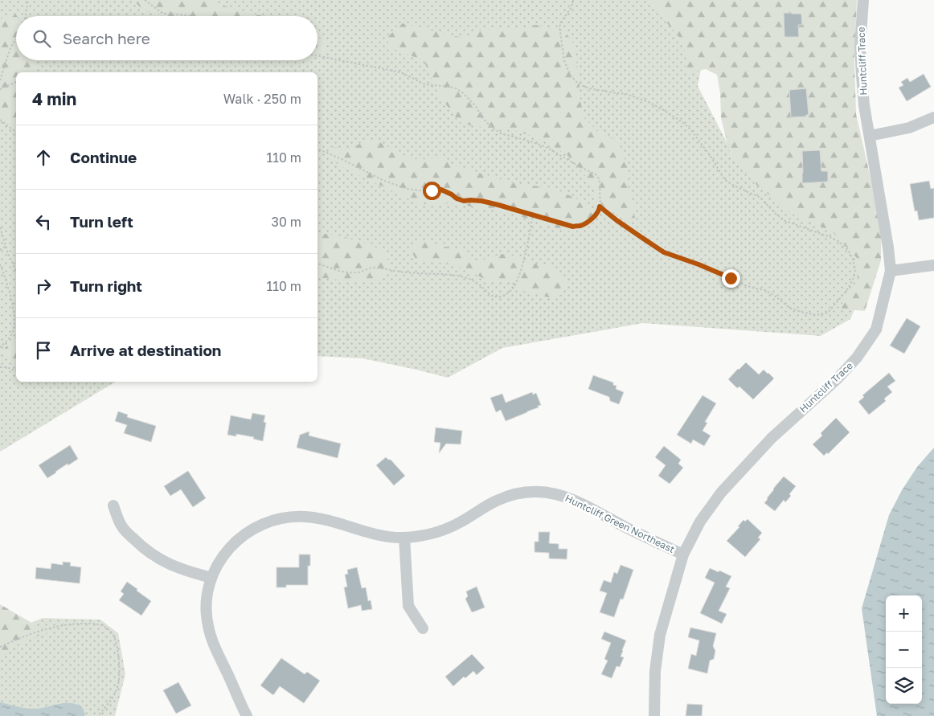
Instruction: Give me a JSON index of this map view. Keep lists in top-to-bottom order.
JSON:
{
  "streets": {
    "street": ["Huntcliff Trace", "Huntcliff Green Northeast"]
  },
  "crossings": [
    ["Huntcliff Trace", "Huntcliff Green Northeast"]
  ],
  "page": {
    "search": "Search here",
    "heading": ["4 min", "Walk · 250 m"],
    "list": [
      ["Continue", "110 m"],
      ["Turn left", "30 m"],
      ["Turn right", "110 m"],
      "Arrive at destination"
    ],
    "map_buttons": ["+", "−"]
  }
}
